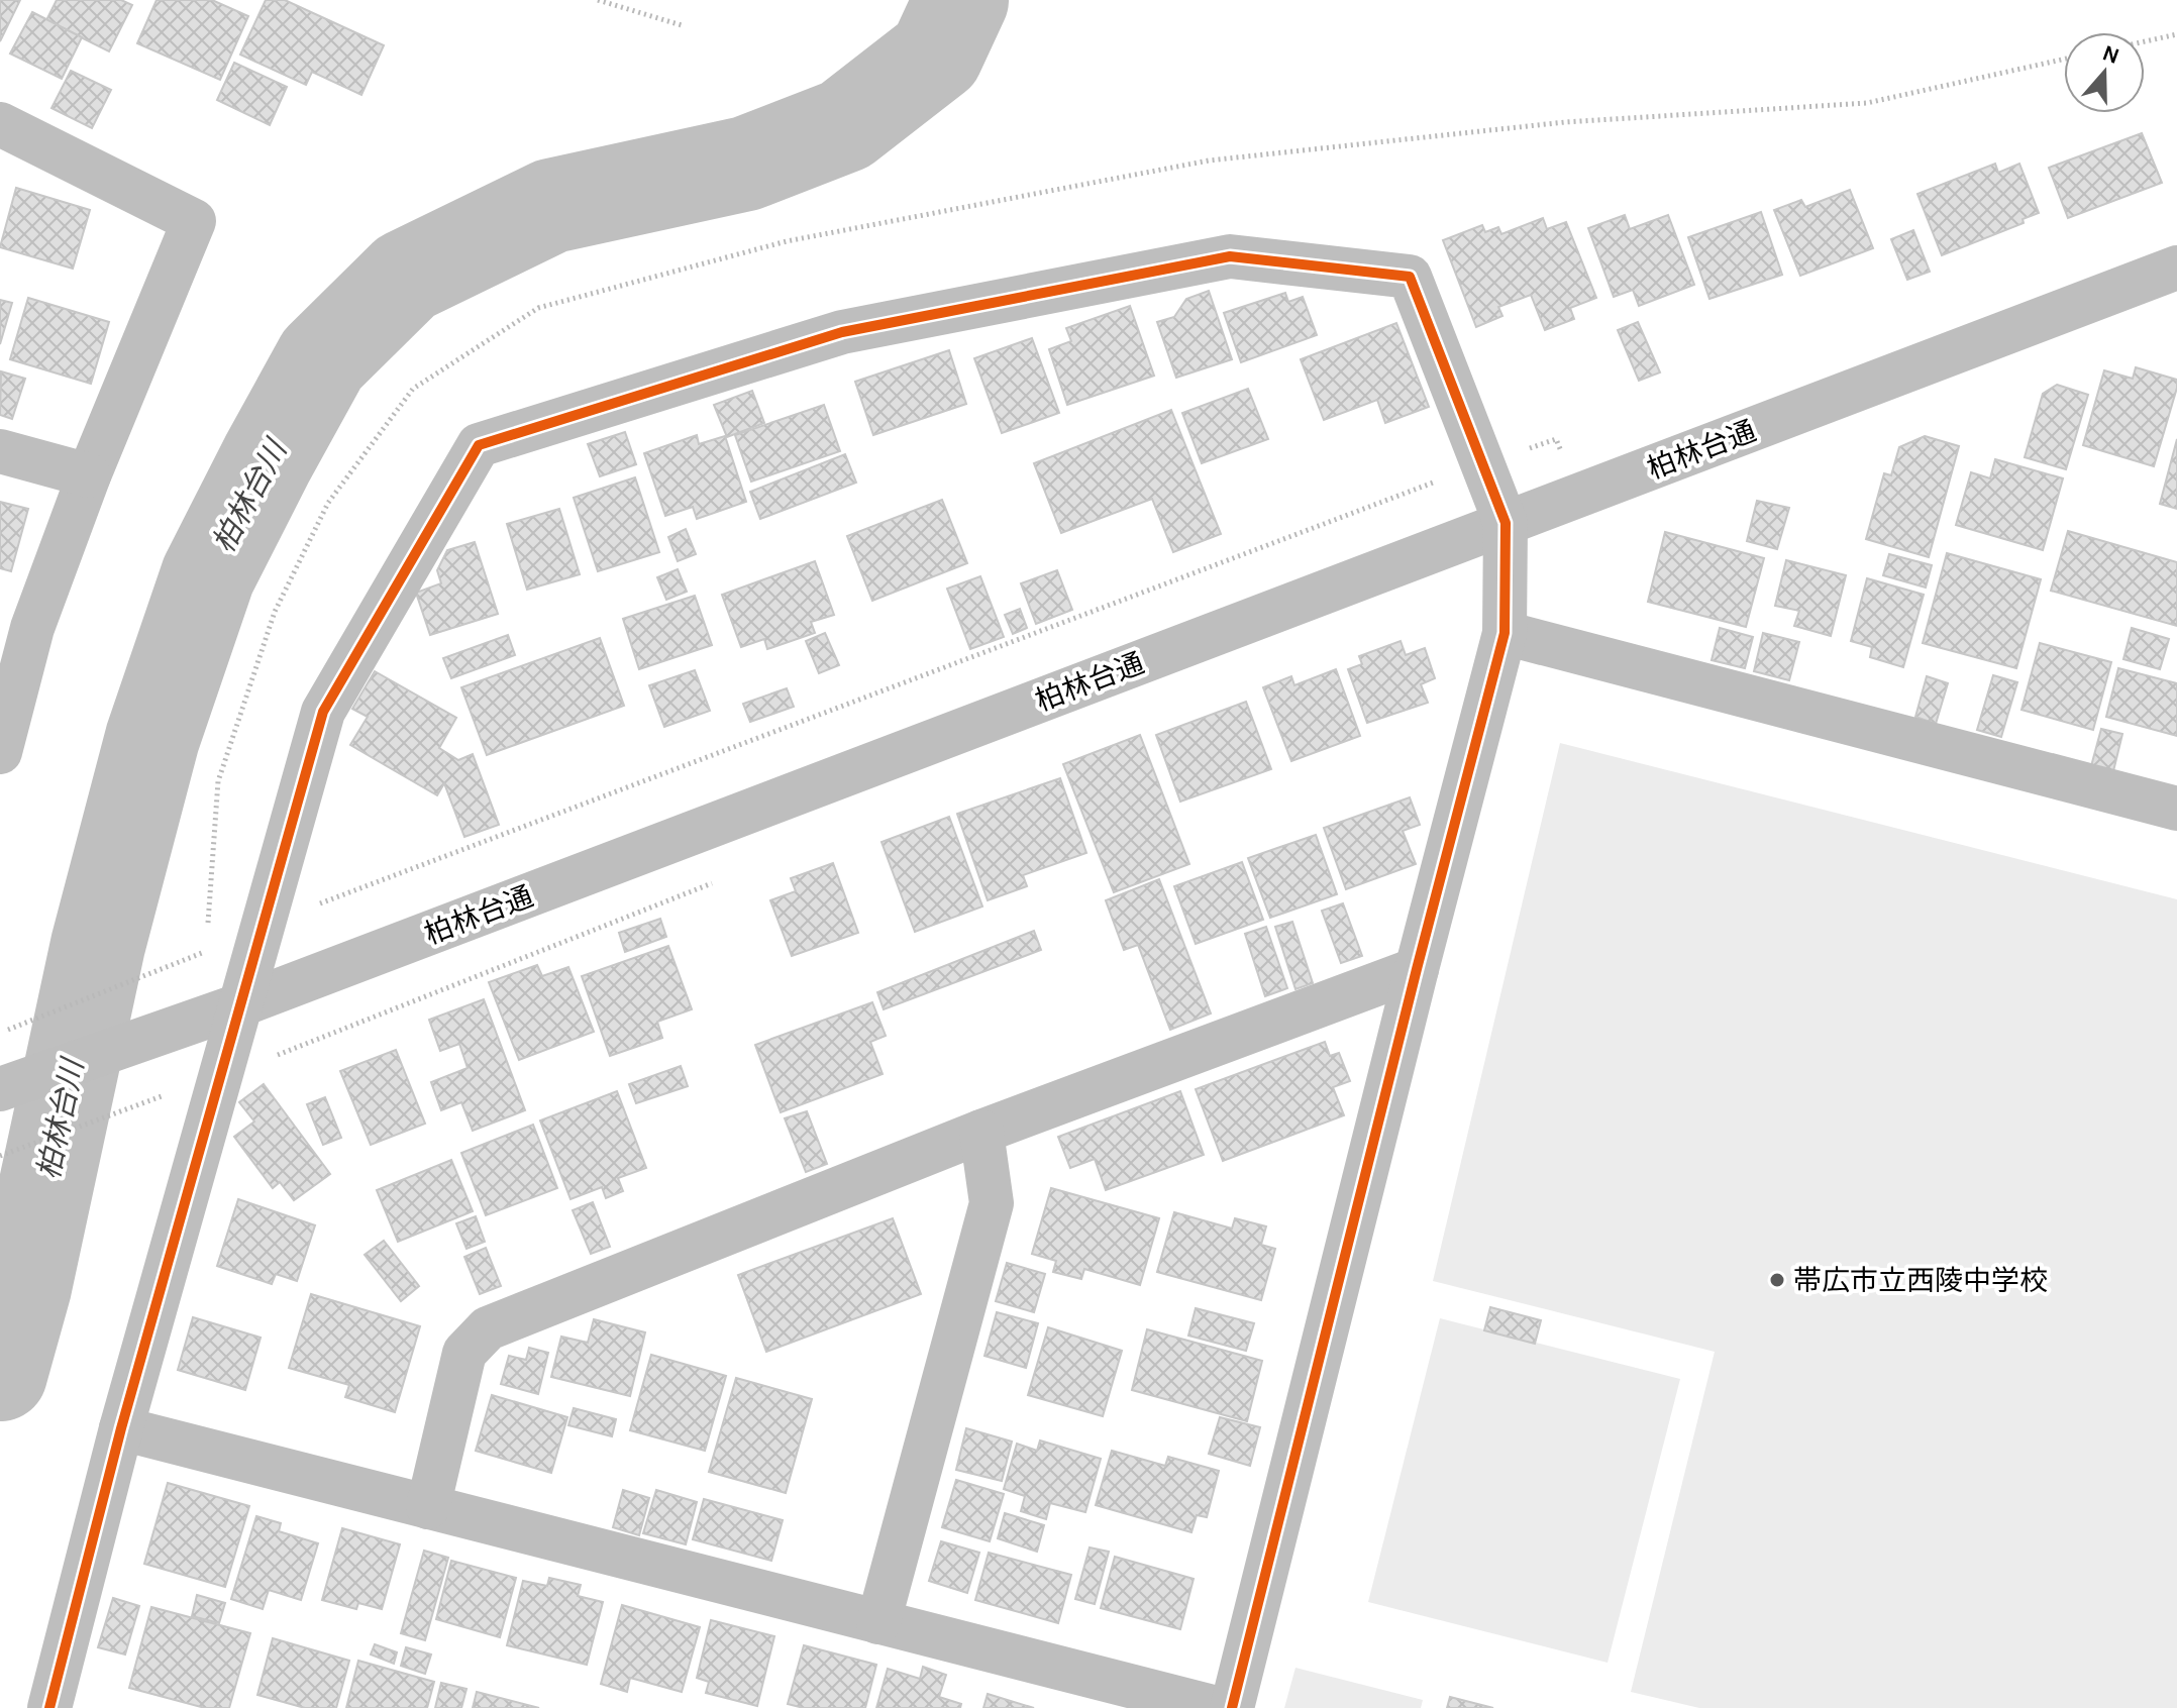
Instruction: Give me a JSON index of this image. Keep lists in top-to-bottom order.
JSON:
{
  "streets": {
    "street": ["柏林台通"]
  },
  "water": ["柏林台川"],
  "places": ["帯広市立西陵中学校"],
  "north": "top"
}
